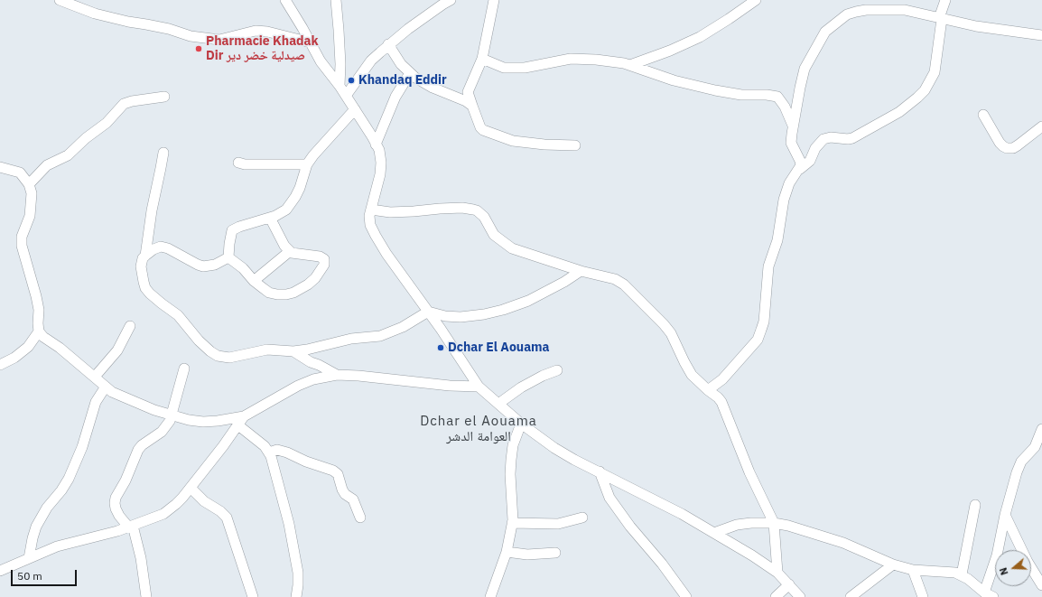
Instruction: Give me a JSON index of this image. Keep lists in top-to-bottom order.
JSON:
{
  "districts": ["Dchar el Aouama العوامة الدشر"],
  "places": ["Pharmacie Khadak Dir صيدلية خضر دير", "Khandaq Eddir", "Dchar El Aouama"],
  "scale_bar": "50 m",
  "north": "left"
}
